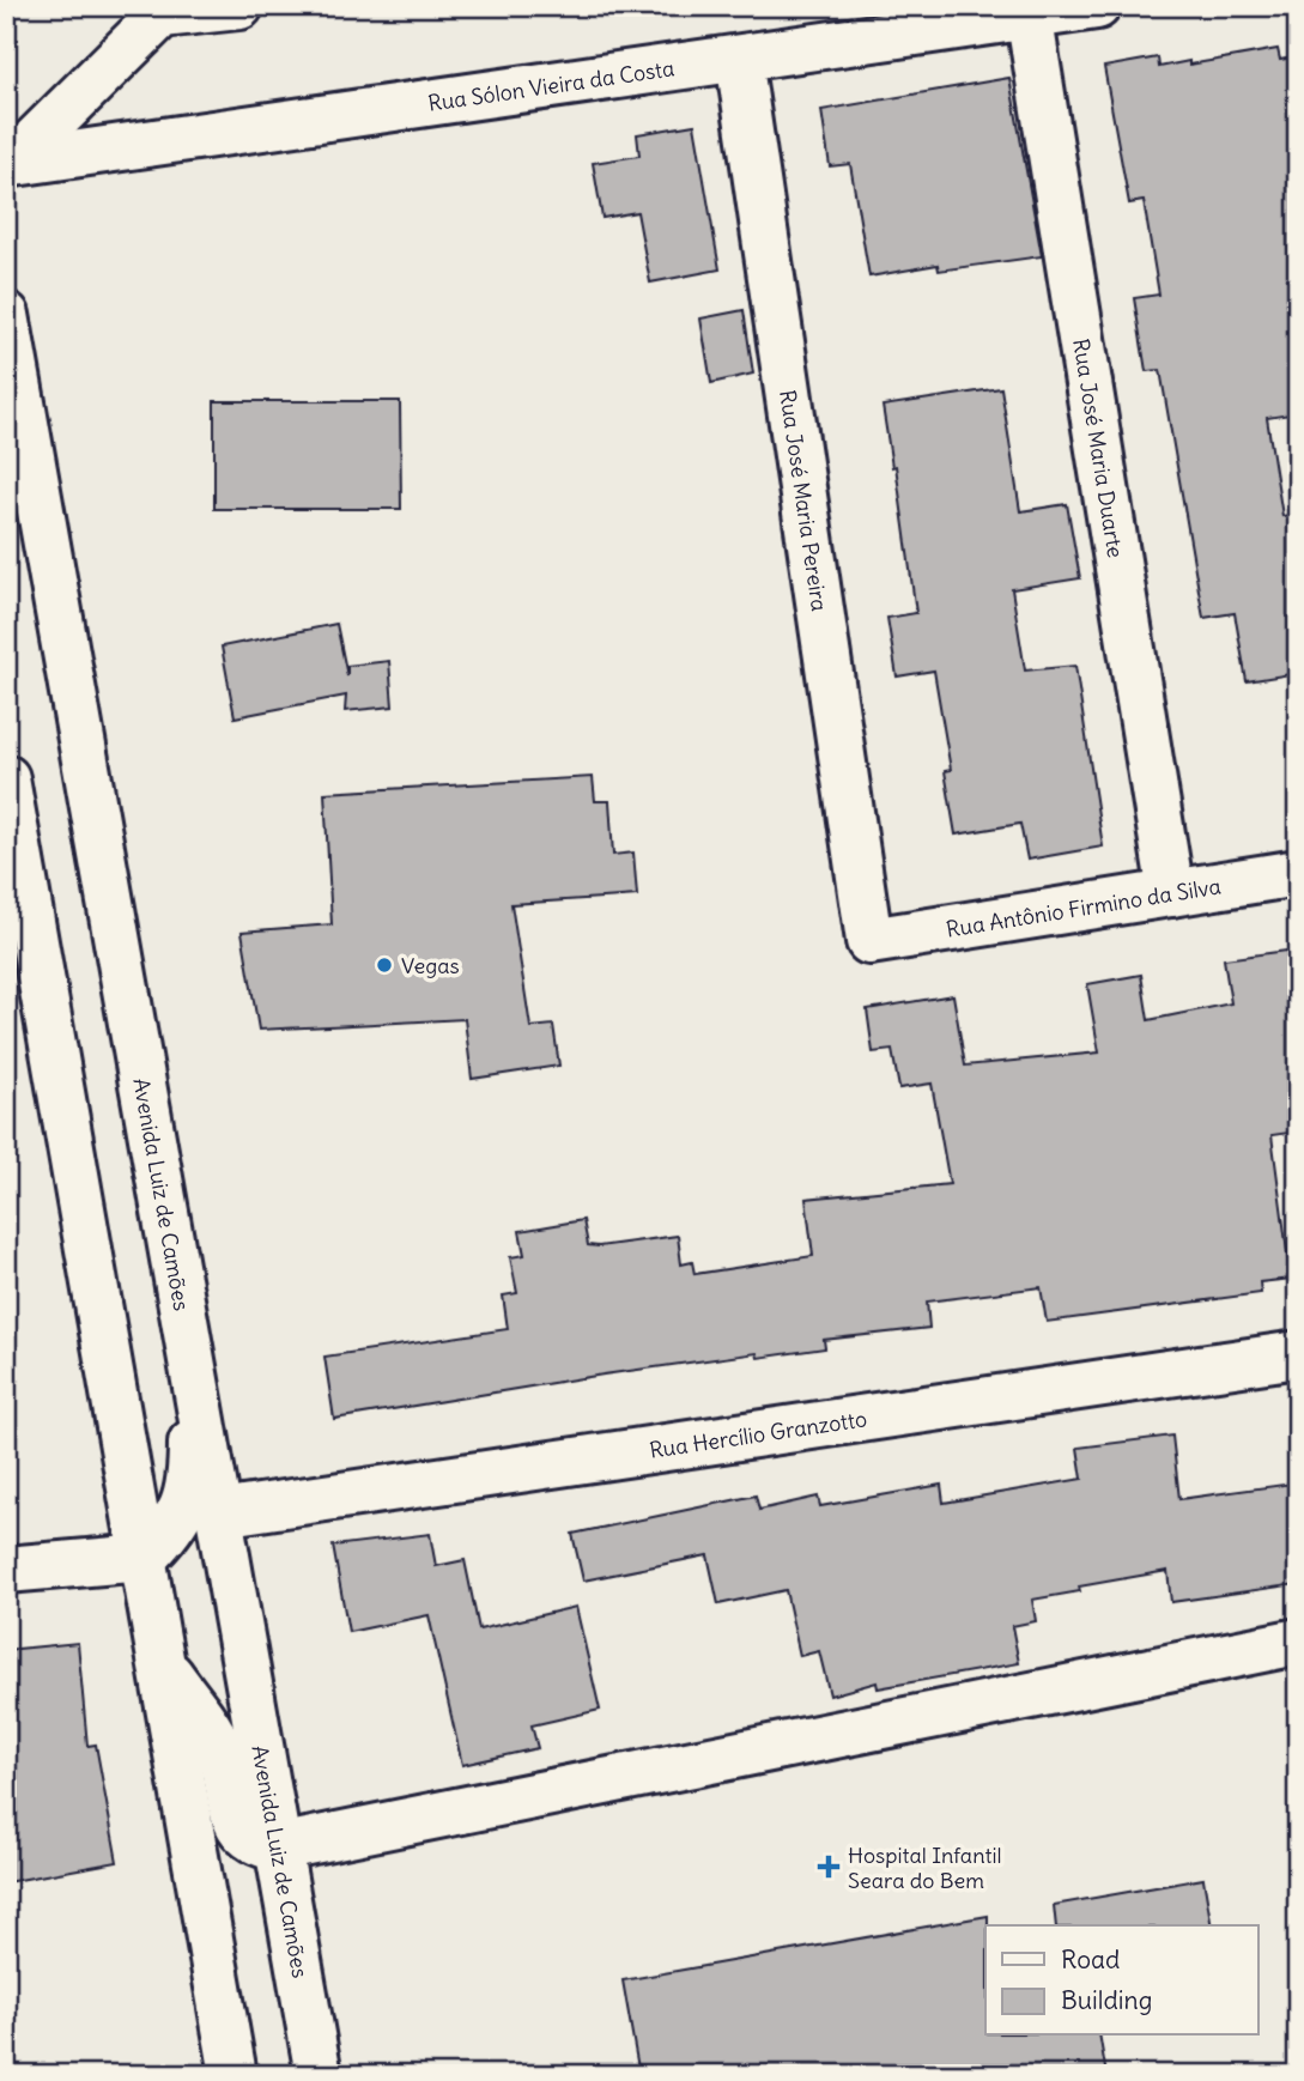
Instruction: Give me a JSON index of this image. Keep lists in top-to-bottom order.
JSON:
{
  "streets": {
    "street": [
      "Rua Sólon Vieira da Costa",
      "Rua José Maria Duarte",
      "Rua José Maria Pereira",
      "Rua Antônio Firmino da Silva",
      "Avenida Luiz de Camões",
      "Rua Hercílio Granzotto"
    ]
  },
  "crossings": [
    ["Rua Sólon Vieira da Costa", "Rua José Maria Duarte"],
    ["Rua Sólon Vieira da Costa", "Rua José Maria Pereira"],
    ["Rua José Maria Duarte", "Rua Antônio Firmino da Silva"],
    ["Rua José Maria Pereira", "Rua Antônio Firmino da Silva"],
    ["Avenida Luiz de Camões", "Rua Hercílio Granzotto"]
  ],
  "places": {
    "other": ["Vegas"],
    "health": ["Hospital Infantil Seara do Bem"]
  },
  "legend": ["Road", "Building"]
}
